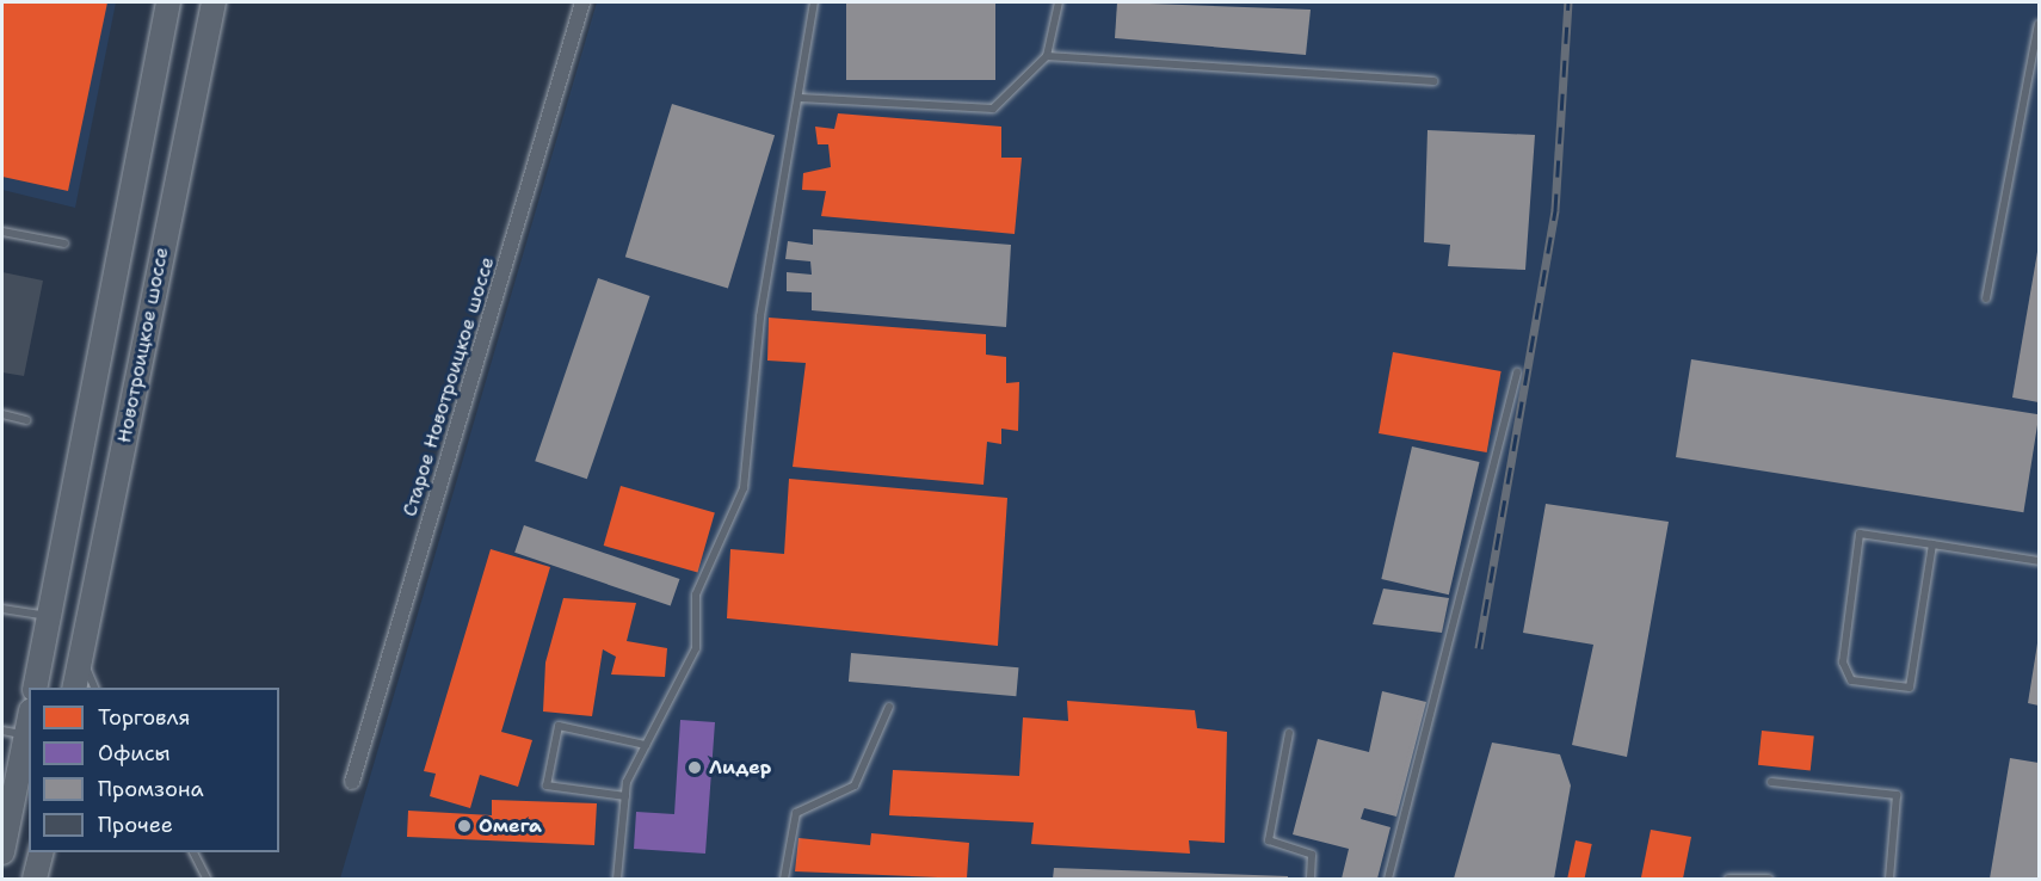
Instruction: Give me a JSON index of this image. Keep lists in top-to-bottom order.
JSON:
{
  "streets": {
    "main road": ["Новотроицкое шоссе"],
    "street": ["Старое Новотроицкое шоссе"]
  },
  "places": ["Лидер", "Омега"],
  "legend": [
    "Торговля",
    "Офисы",
    "Промзона",
    "Прочее"
  ]
}
